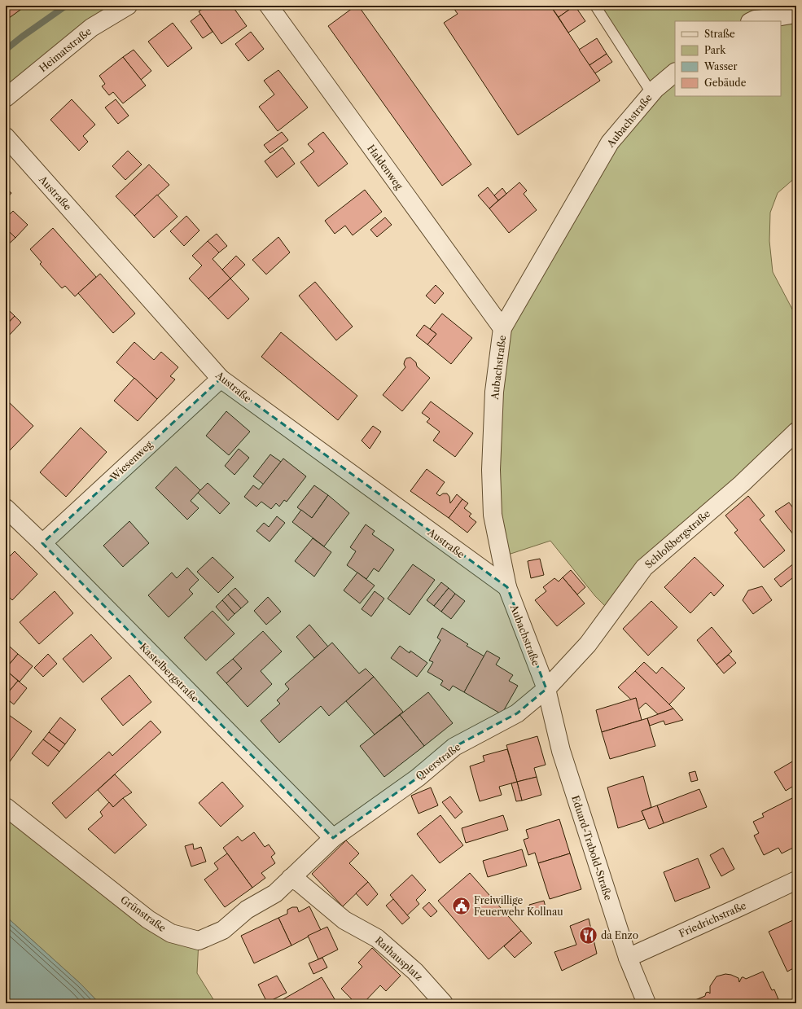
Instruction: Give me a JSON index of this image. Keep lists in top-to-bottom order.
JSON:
{
  "streets": {
    "street": [
      "Heimatstraße",
      "Aubachstraße",
      "Haldenweg",
      "Austraße",
      "Wiesenweg",
      "Schloßbergstraße",
      "Kastelbergstraße",
      "Querstraße",
      "Eduard-Trabold-Straße",
      "Grünstraße",
      "Friedrichstraße",
      "Rathausplatz"
    ]
  },
  "crossings": [
    ["Aubachstraße", "Haldenweg"],
    ["Aubachstraße", "Austraße"],
    ["Aubachstraße", "Schloßbergstraße"],
    ["Aubachstraße", "Querstraße"],
    ["Aubachstraße", "Eduard-Trabold-Straße"],
    ["Austraße", "Wiesenweg"],
    ["Wiesenweg", "Kastelbergstraße"],
    ["Schloßbergstraße", "Querstraße"],
    ["Schloßbergstraße", "Eduard-Trabold-Straße"],
    ["Kastelbergstraße", "Querstraße"],
    ["Kastelbergstraße", "Grünstraße"],
    ["Querstraße", "Eduard-Trabold-Straße"],
    ["Querstraße", "Grünstraße"],
    ["Eduard-Trabold-Straße", "Friedrichstraße"],
    ["Grünstraße", "Rathausplatz"]
  ],
  "places": {
    "public building": ["Freiwillige Feuerwehr Kollnau"],
    "restaurant": ["da Enzo"]
  },
  "legend": [
    "Straße",
    "Park",
    "Wasser",
    "Gebäude"
  ]
}
